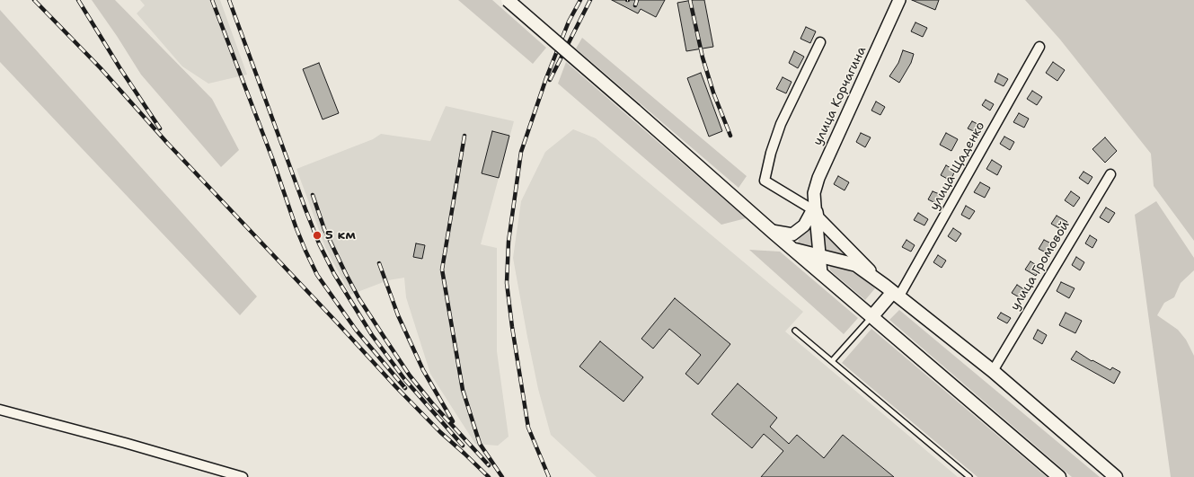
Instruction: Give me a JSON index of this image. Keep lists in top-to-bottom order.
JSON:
{
  "streets": {
    "street": ["улица Корчагина", "улица Щаденко", "улица Громовой"]
  },
  "places": ["5 км"]
}
